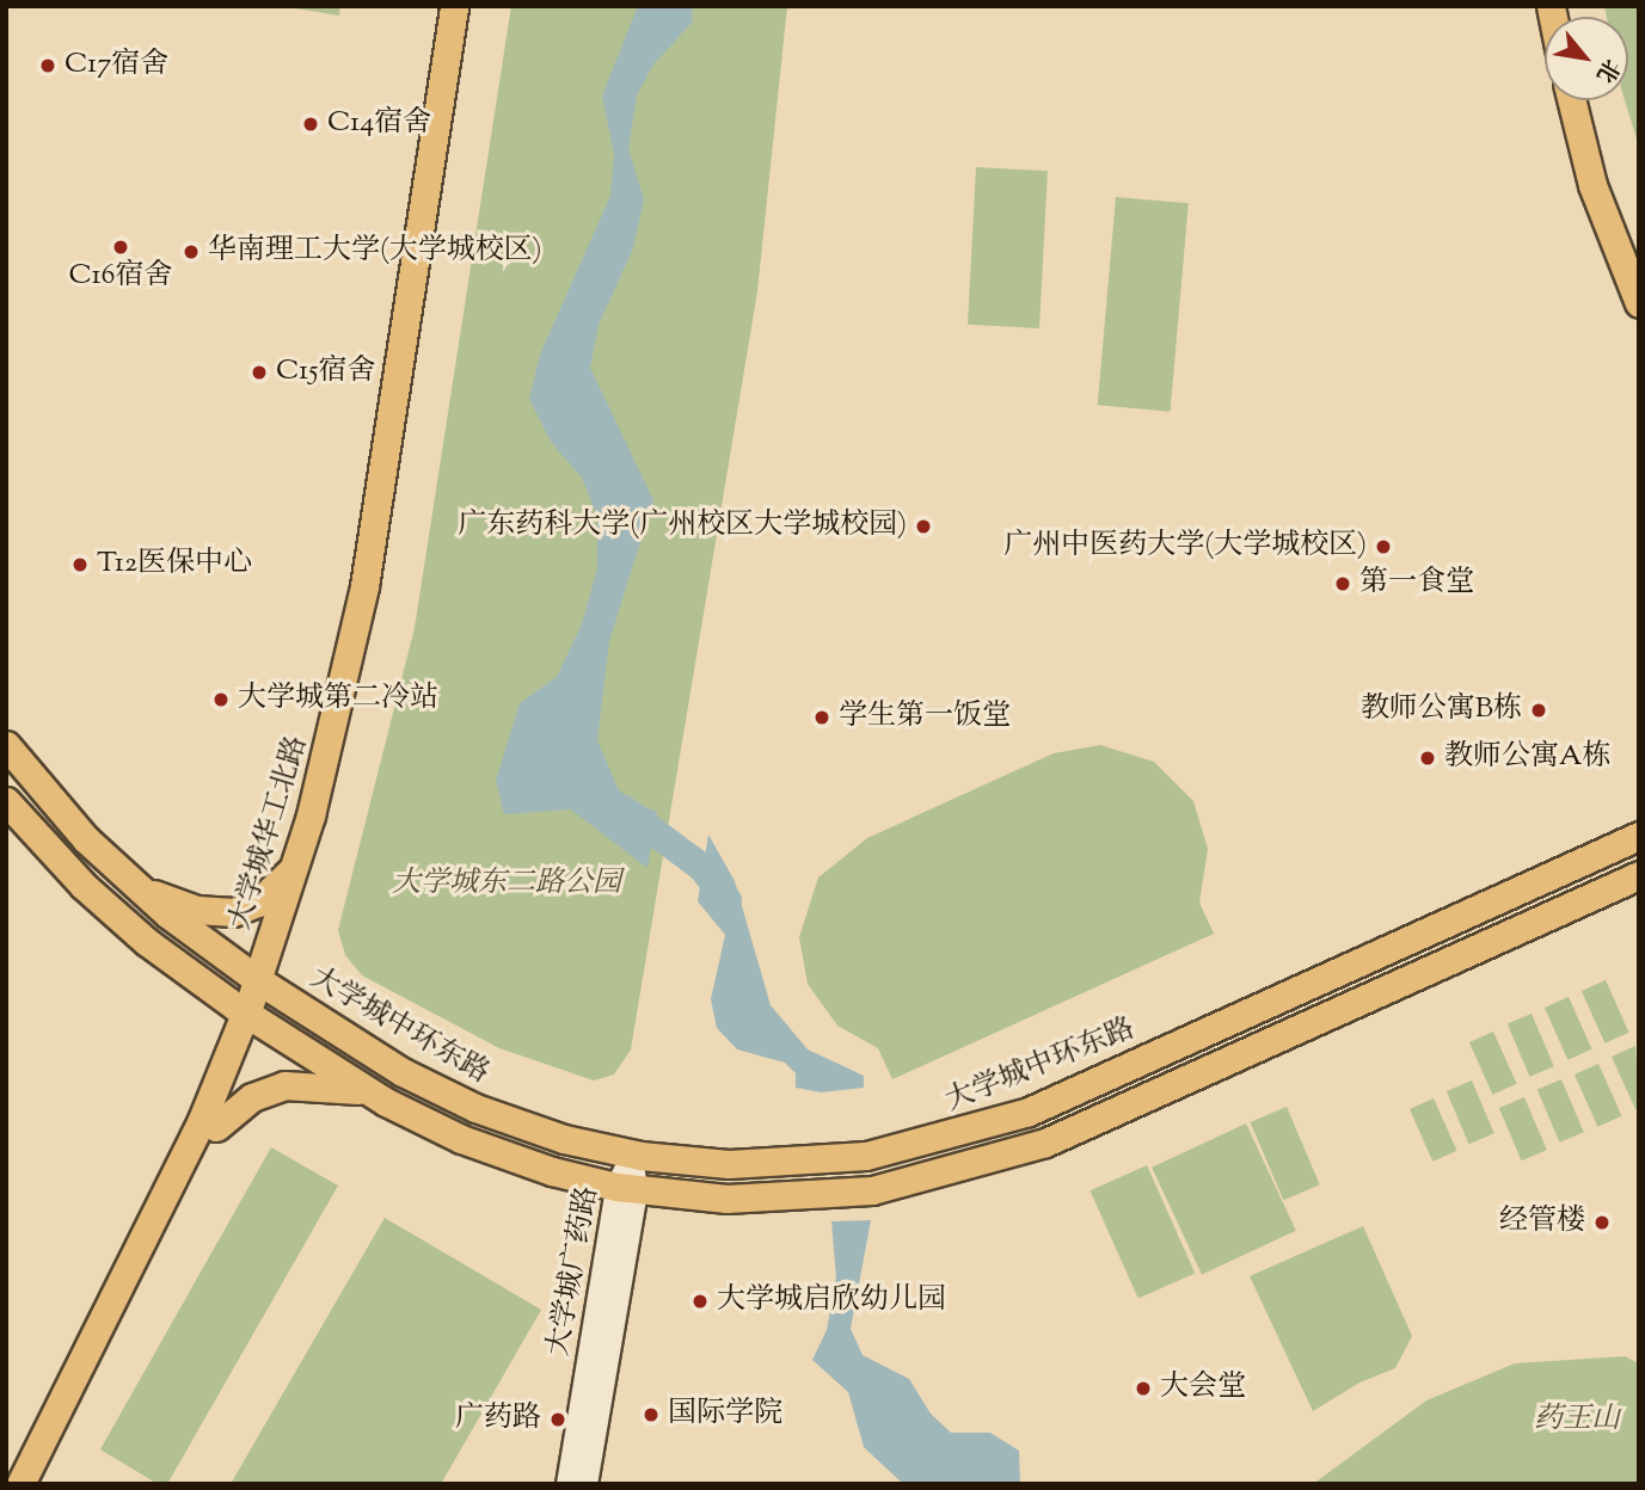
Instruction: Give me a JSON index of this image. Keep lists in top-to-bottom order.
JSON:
{
  "streets": {
    "main road": ["大学城华工北路", "大学城中环东路"],
    "street": ["大学城广药路"]
  },
  "crossings": [
    ["大学城华工北路", "大学城中环东路"],
    ["大学城中环东路", "大学城广药路"]
  ],
  "parks": ["大学城东二路公园", "药王山"],
  "places": [
    "C17宿舍",
    "C14宿舍",
    "C16宿舍",
    "华南理工大学(大学城校区)",
    "C15宿舍",
    "广东药科大学(广州校区大学城校园)",
    "广州中医药大学(大学城校区)",
    "T12医保中心",
    "第一食堂",
    "大学城第二冷站",
    "教师公寓B栋",
    "学生第一饭堂",
    "教师公寓A栋",
    "经管楼",
    "大学城启欣幼儿园",
    "大会堂",
    "国际学院",
    "广药路"
  ],
  "north": "bottom right"
}
